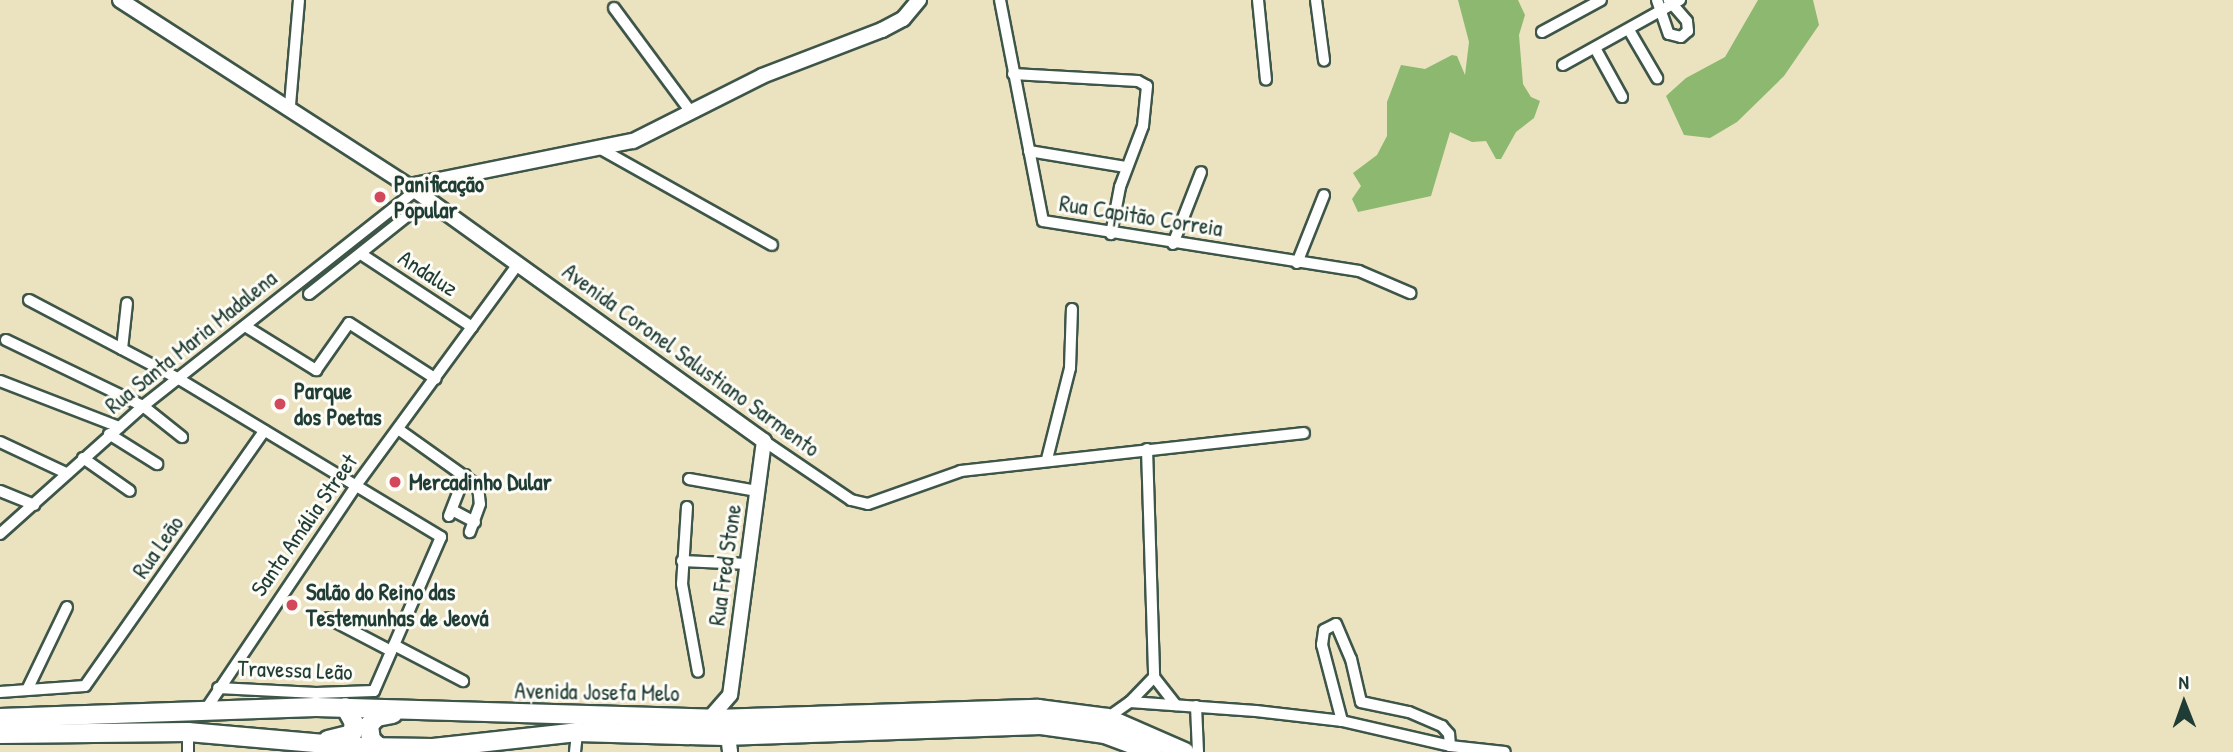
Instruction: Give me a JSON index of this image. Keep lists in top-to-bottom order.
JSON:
{
  "streets": {
    "main road": ["Avenida Josefa Melo"],
    "street": [
      "Rua Capitão Correia",
      "Andaluz",
      "Rua Santa Maria Madalena",
      "Avenida Coronel Salustiano Sarmento",
      "Santa Amália Street",
      "Rua Leão",
      "Rua Fred Stone",
      "Travessa Leão"
    ]
  },
  "crossings": [
    ["Andaluz", "Santa Amália Street"],
    ["Rua Santa Maria Madalena", "Avenida Coronel Salustiano Sarmento"],
    ["Avenida Coronel Salustiano Sarmento", "Santa Amália Street"],
    ["Avenida Coronel Salustiano Sarmento", "Rua Fred Stone"],
    ["Santa Amália Street", "Travessa Leão"],
    ["Santa Amália Street", "Avenida Josefa Melo"],
    ["Travessa Leão", "Avenida Josefa Melo"]
  ],
  "places": [
    "Panificação Popular",
    "Parque dos Poetas",
    "Mercadinho Dular",
    "Salão do Reino das Testemunhas de Jeová"
  ],
  "north": "top"
}
